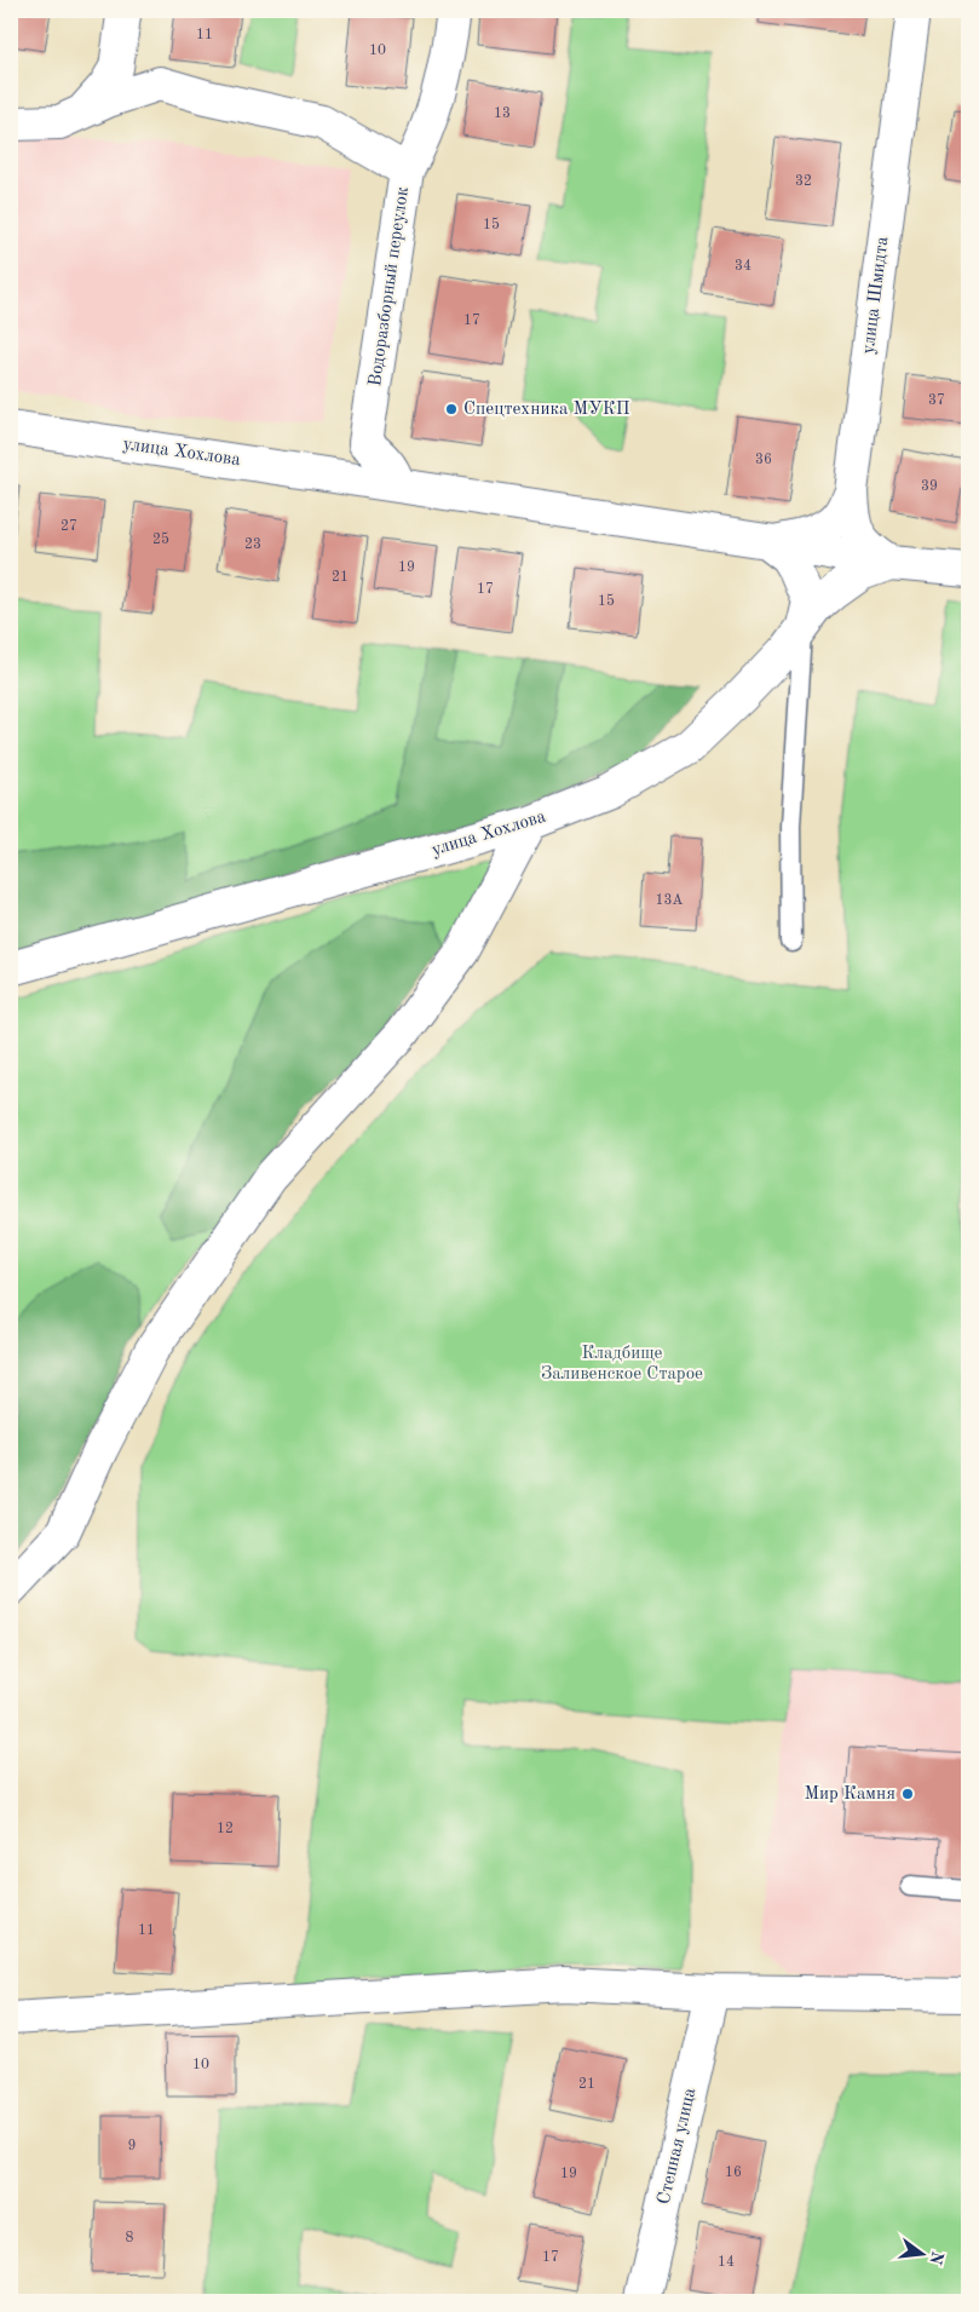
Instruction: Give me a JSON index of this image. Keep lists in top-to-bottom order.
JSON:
{
  "streets": {
    "street": [
      "Водоразборный переулок",
      "улица Шмидта",
      "улица Хохлова",
      "Степная улица"
    ]
  },
  "crossings": [
    ["улица Шмидта", "улица Хохлова"]
  ],
  "parks": ["Кладбище Заливенское Старое"],
  "places": ["Спецтехника МУКП", "Мир Камня"],
  "house_numbers": [
    "11",
    "10",
    "13",
    "32",
    "15",
    "34",
    "17",
    "37",
    "36",
    "39",
    "27",
    "25",
    "23",
    "19",
    "21",
    "17",
    "15",
    "13А",
    "12",
    "11",
    "10",
    "21",
    "9",
    "16",
    "19",
    "8",
    "17",
    "14"
  ],
  "north": "right"
}
